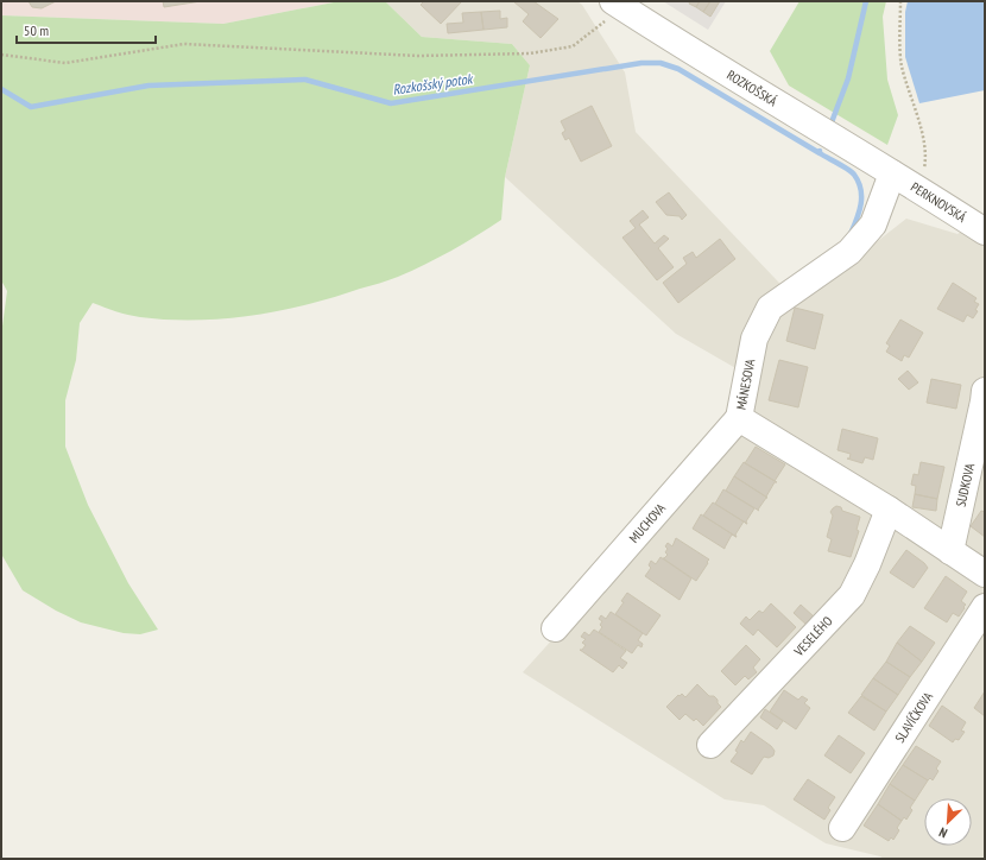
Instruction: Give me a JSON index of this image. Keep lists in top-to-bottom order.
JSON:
{
  "streets": {
    "street": [
      "ROZKOŠSKÁ",
      "PERKNOVSKÁ",
      "MÁNESOVA",
      "SUDKOVA",
      "MUCHOVA",
      "VESELÉHO",
      "SLAVÍČKOVA"
    ]
  },
  "crossings": [
    ["ROZKOŠSKÁ", "PERKNOVSKÁ"],
    ["ROZKOŠSKÁ", "MÁNESOVA"],
    ["PERKNOVSKÁ", "MÁNESOVA"],
    ["MÁNESOVA", "SUDKOVA"],
    ["MÁNESOVA", "MUCHOVA"],
    ["MÁNESOVA", "VESELÉHO"]
  ],
  "water": ["Rozkošský potok"],
  "scale_bar": "50 m",
  "north": "bottom left"
}
